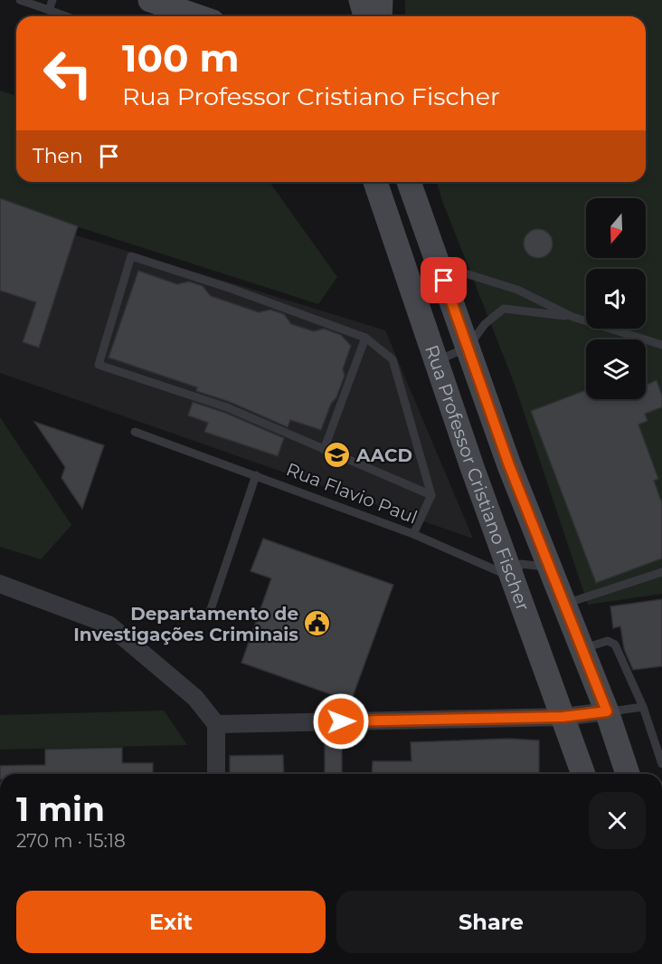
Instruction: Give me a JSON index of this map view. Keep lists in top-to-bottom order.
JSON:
{
  "streets": {
    "main road": ["Rua Professor Cristiano Fischer"],
    "lane": ["Rua Flavio Paul"]
  },
  "crossings": [
    ["Rua Professor Cristiano Fischer", "Rua Flavio Paul"]
  ],
  "places": {
    "school or university": ["AACD"],
    "public building": ["Departamento de Investigações Criminais"]
  },
  "north": "bottom",
  "page": {
    "turn": ["100 m", "Rua Professor Cristiano Fischer"],
    "then": "Then",
    "heading": ["1 min", "270 m · 15:18"],
    "buttons": ["Exit", "Share"]
  }
}
